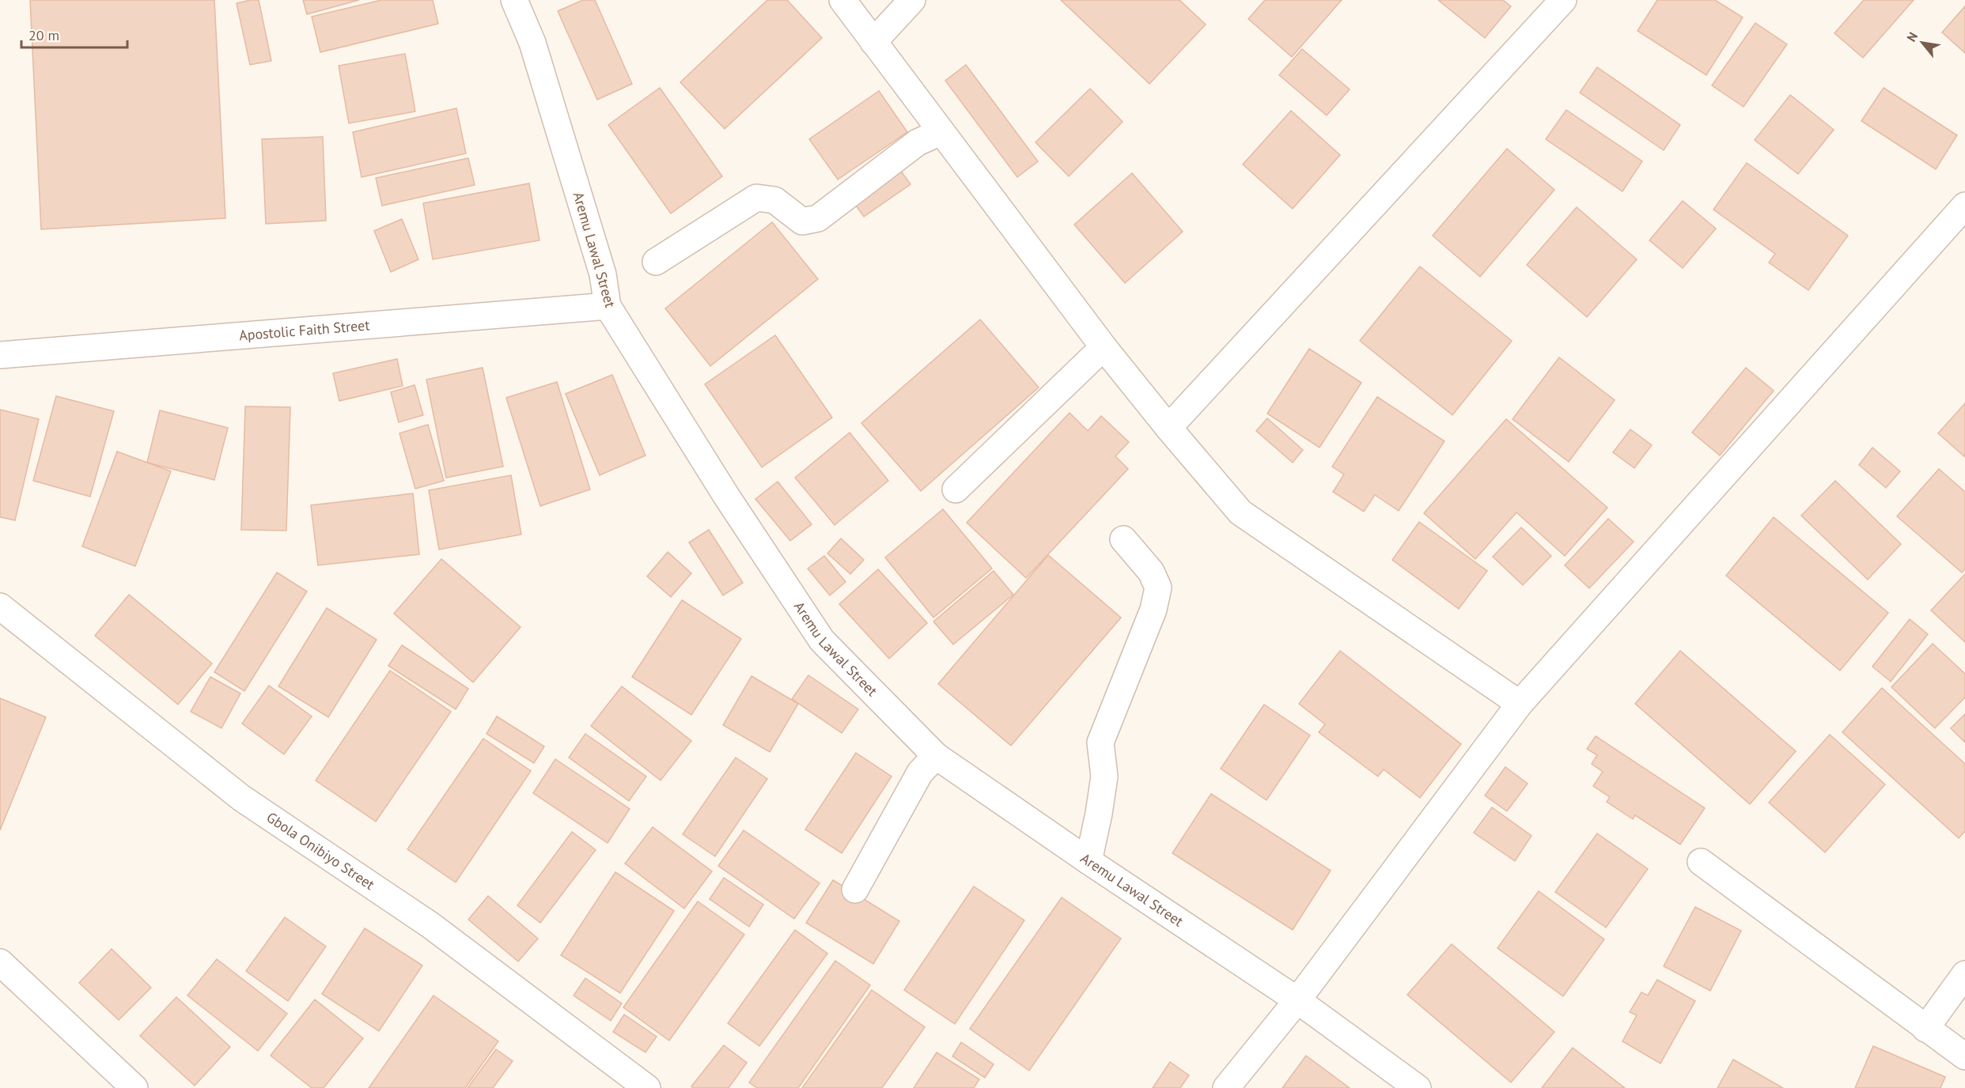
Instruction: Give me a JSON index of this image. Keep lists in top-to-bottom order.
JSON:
{
  "streets": {
    "street": ["Aremu Lawal Street", "Apostolic Faith Street", "Gbola Onibiyo Street"]
  },
  "crossings": [
    ["Aremu Lawal Street", "Apostolic Faith Street"]
  ],
  "scale_bar": "20 m",
  "north": "top left"
}
